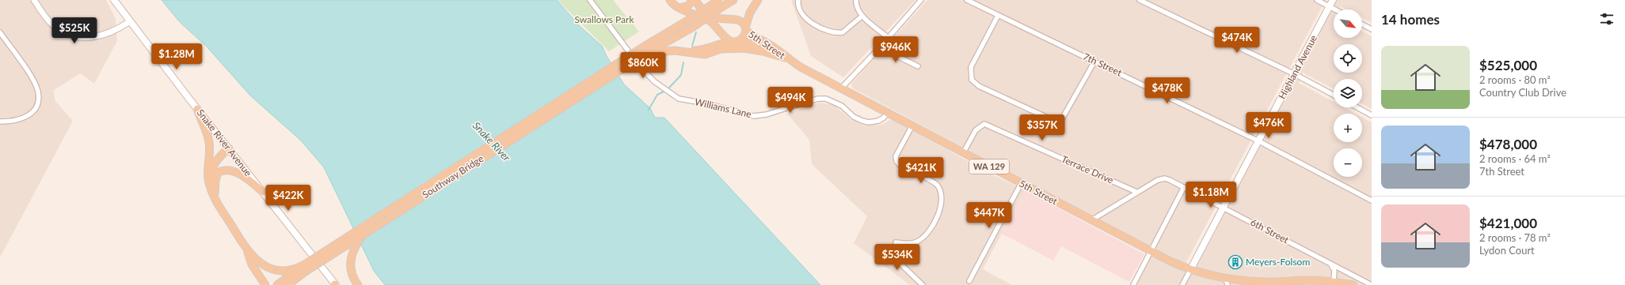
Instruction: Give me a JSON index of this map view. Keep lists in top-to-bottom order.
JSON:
{
  "streets": {
    "main road": [
      "5th Street",
      "Highland Avenue",
      "Snake River Avenue",
      "WA 129",
      "Southway Bridge"
    ],
    "street": [
      "7th Street",
      "Williams Lane",
      "Terrace Drive",
      "6th Street"
    ]
  },
  "crossings": [
    ["5th Street", "Highland Avenue"],
    ["5th Street", "Williams Lane"],
    ["5th Street", "WA 129"],
    ["5th Street", "Terrace Drive"],
    ["5th Street", "6th Street"],
    ["7th Street", "Highland Avenue"],
    ["Highland Avenue", "WA 129"],
    ["Highland Avenue", "6th Street"],
    ["Terrace Drive", "6th Street"]
  ],
  "water": ["Snake River"],
  "parks": ["Swallows Park"],
  "places": {
    "building": ["Meyers-Folsom"]
  },
  "north": "bottom right",
  "page": {
    "heading": "14 homes",
    "map_buttons": ["+", "−"],
    "price": [
      "$525K",
      "$474K",
      "$946K",
      "$1.28M",
      "$860K",
      "$478K",
      "$494K",
      "$476K",
      "$357K",
      "$421K",
      "$1.18M",
      "$422K",
      "$447K",
      "$534K"
    ],
    "list": [
      {
        "name": "$525,000",
        "note": "2 rooms · 80 m² · Country Club Drive"
      },
      {
        "name": "$478,000",
        "note": "2 rooms · 64 m² · 7th Street"
      },
      {
        "name": "$421,000",
        "note": "2 rooms · 78 m² · Lydon Court"
      }
    ]
  }
}
